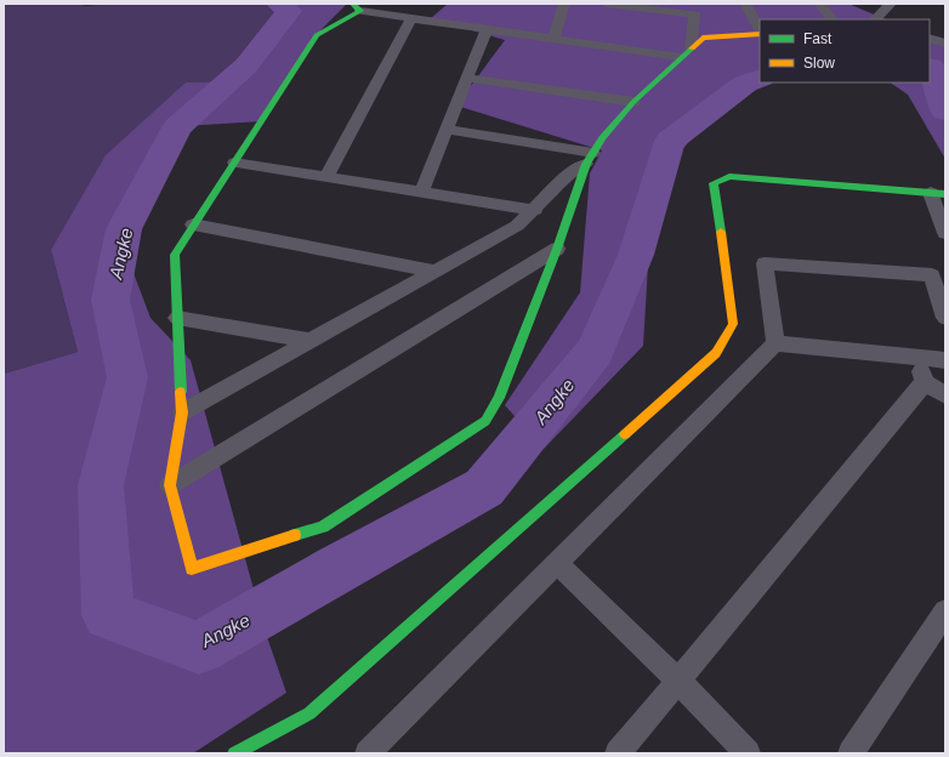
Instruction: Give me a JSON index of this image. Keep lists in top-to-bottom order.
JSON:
{
  "water": ["Angke"],
  "legend": ["Fast", "Slow"]
}
